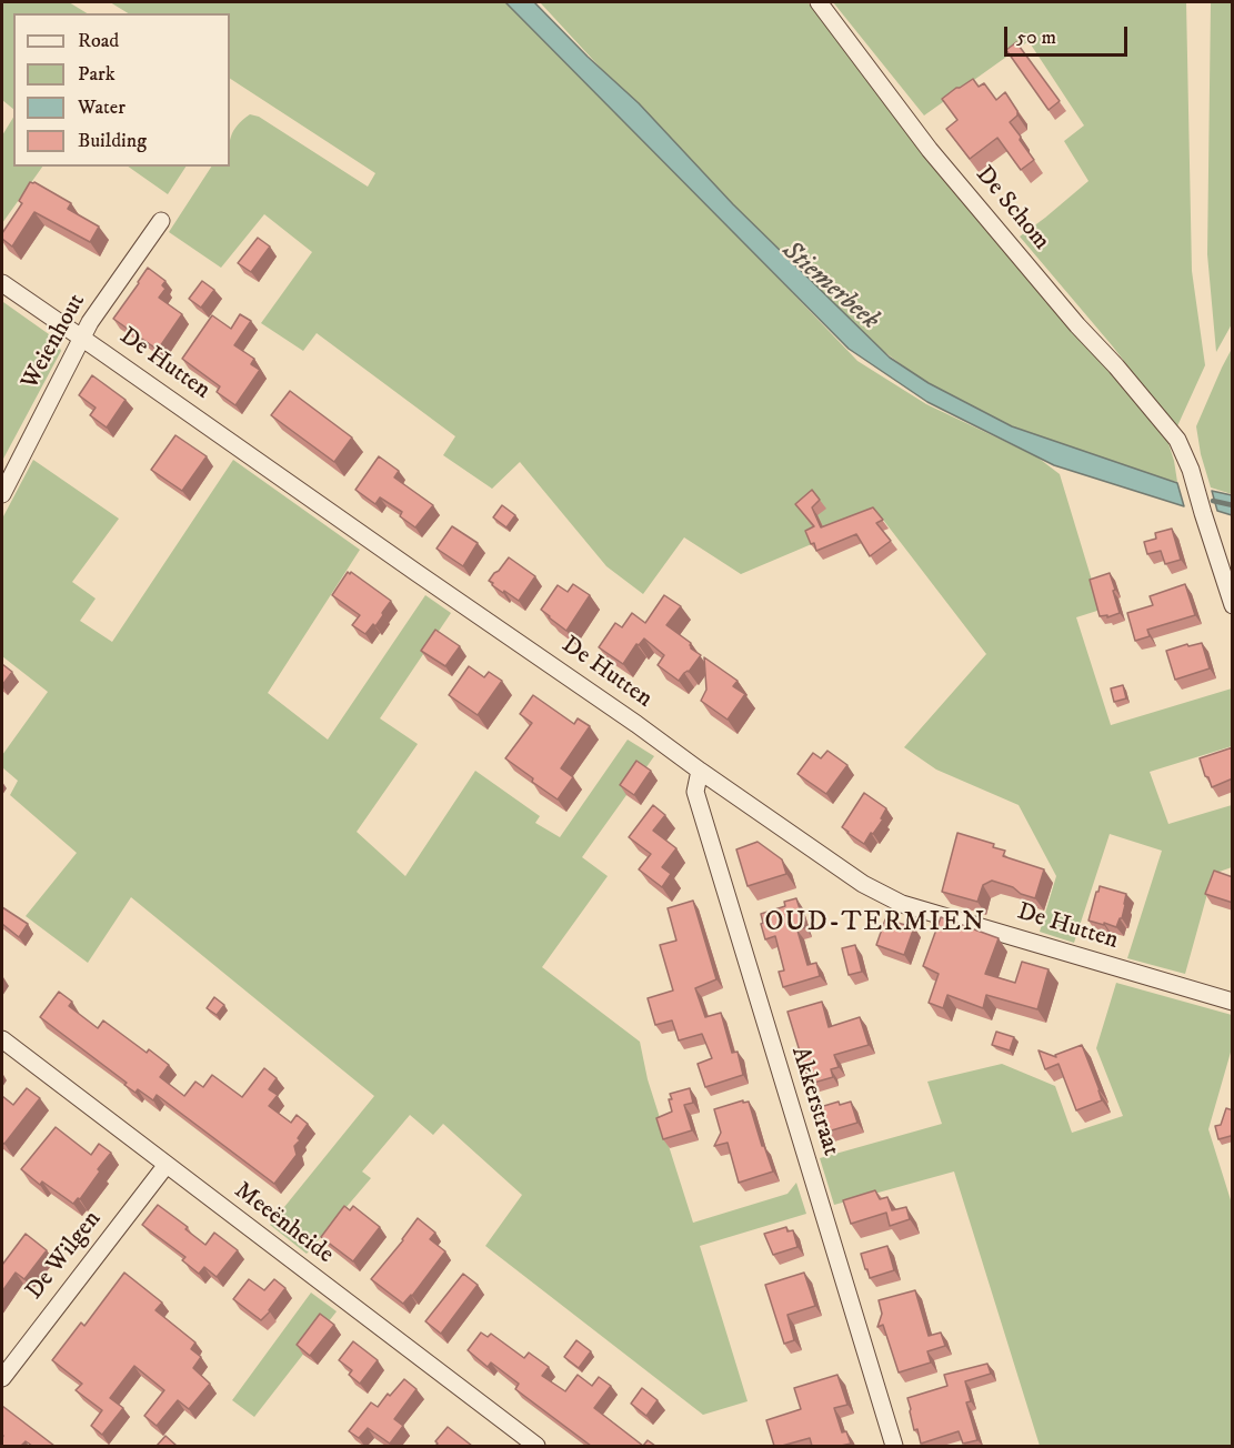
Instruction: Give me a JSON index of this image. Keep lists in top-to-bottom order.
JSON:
{
  "streets": {
    "street": [
      "De Schom",
      "Weienhout",
      "De Hutten",
      "Akkerstraat",
      "Meeënheide",
      "De Wilgen"
    ]
  },
  "crossings": [
    ["Weienhout", "De Hutten"],
    ["De Hutten", "Akkerstraat"],
    ["Meeënheide", "De Wilgen"]
  ],
  "districts": ["OUD-TERMIEN"],
  "water": ["Stiemerbeek"],
  "legend": [
    "Road",
    "Park",
    "Water",
    "Building"
  ],
  "scale_bar": "50 m"
}
